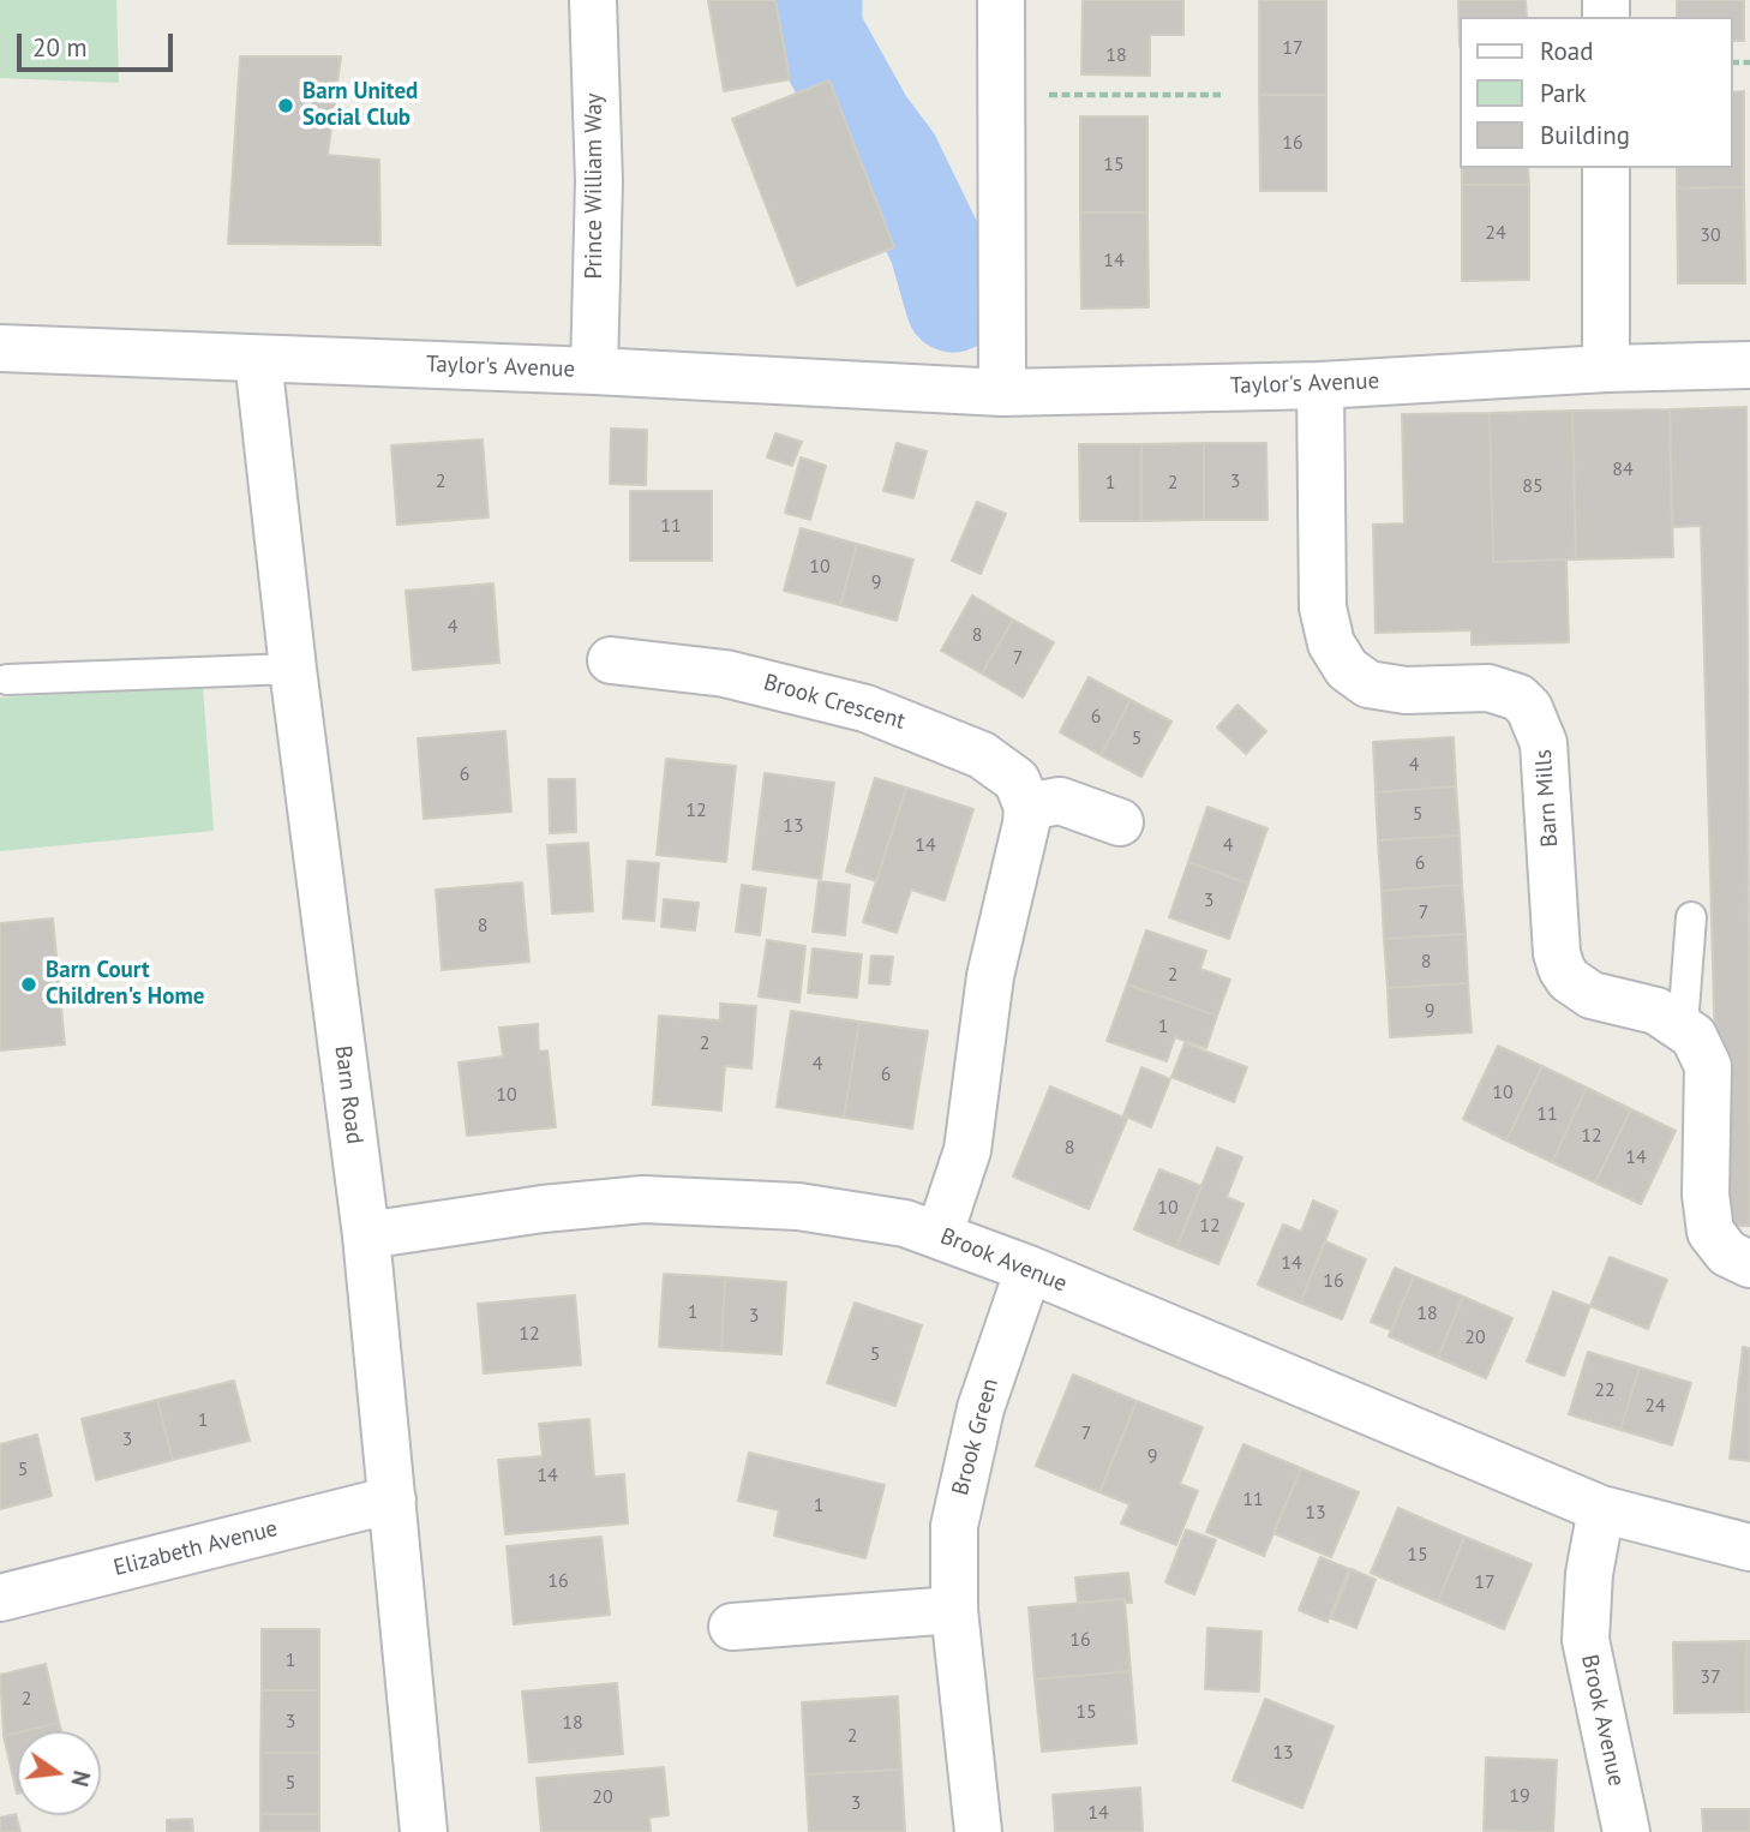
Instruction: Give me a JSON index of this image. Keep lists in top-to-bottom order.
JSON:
{
  "streets": {
    "street": [
      "Prince William Way",
      "Taylor's Avenue",
      "Brook Crescent",
      "Barn Mills",
      "Barn Road",
      "Brook Avenue",
      "Brook Green",
      "Elizabeth Avenue"
    ]
  },
  "crossings": [
    ["Prince William Way", "Taylor's Avenue"],
    ["Taylor's Avenue", "Barn Mills"],
    ["Taylor's Avenue", "Barn Road"],
    ["Barn Road", "Brook Avenue"],
    ["Barn Road", "Elizabeth Avenue"],
    ["Brook Avenue", "Brook Green"]
  ],
  "places": ["Barn United Social Club", "Barn Court Children's Home"],
  "house_numbers": [
    "17",
    "18",
    "16",
    "15",
    "24",
    "30",
    "14",
    "84",
    "2",
    "3",
    "1",
    "2",
    "85",
    "11",
    "10",
    "9",
    "4",
    "8",
    "7",
    "6",
    "5",
    "4",
    "6",
    "12",
    "5",
    "13",
    "14",
    "4",
    "6",
    "3",
    "7",
    "8",
    "8",
    "2",
    "9",
    "1",
    "2",
    "4",
    "6",
    "10",
    "10",
    "11",
    "12",
    "8",
    "14",
    "10",
    "12",
    "14",
    "16",
    "1",
    "18",
    "3",
    "12",
    "20",
    "5",
    "22",
    "24",
    "1",
    "7",
    "3",
    "9",
    "5",
    "14",
    "11",
    "1",
    "13",
    "15",
    "16",
    "17",
    "16",
    "1",
    "37",
    "2",
    "15",
    "3",
    "18",
    "2",
    "13",
    "5",
    "19",
    "20",
    "3",
    "14"
  ],
  "legend": ["Road", "Park", "Building"],
  "scale_bar": "20 m",
  "north": "right"
}
